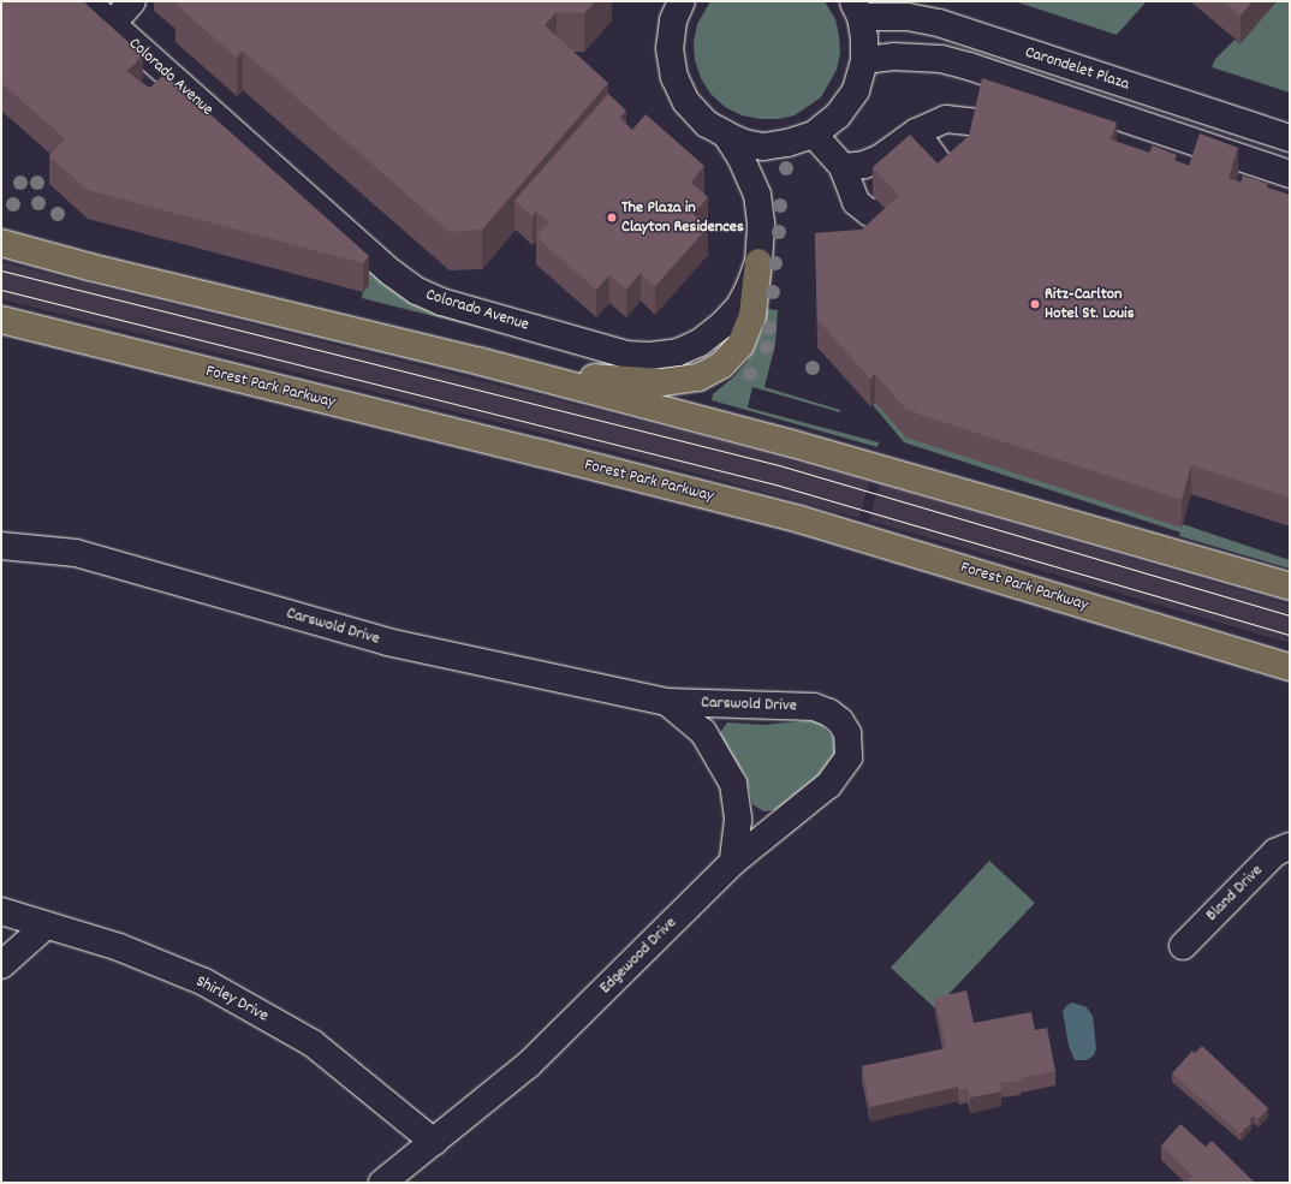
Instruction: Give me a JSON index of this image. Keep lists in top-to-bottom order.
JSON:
{
  "streets": {
    "highway": ["Forest Park Parkway"],
    "street": [
      "Carondelet Plaza",
      "Colorado Avenue",
      "Carswold Drive",
      "Bland Drive",
      "Edgewood Drive",
      "Shirley Drive"
    ]
  },
  "crossings": [
    ["Carswold Drive", "Edgewood Drive"],
    ["Edgewood Drive", "Shirley Drive"]
  ],
  "places": ["The Plaza in Clayton Residences", "Ritz-Carlton Hotel St. Louis"]
}
